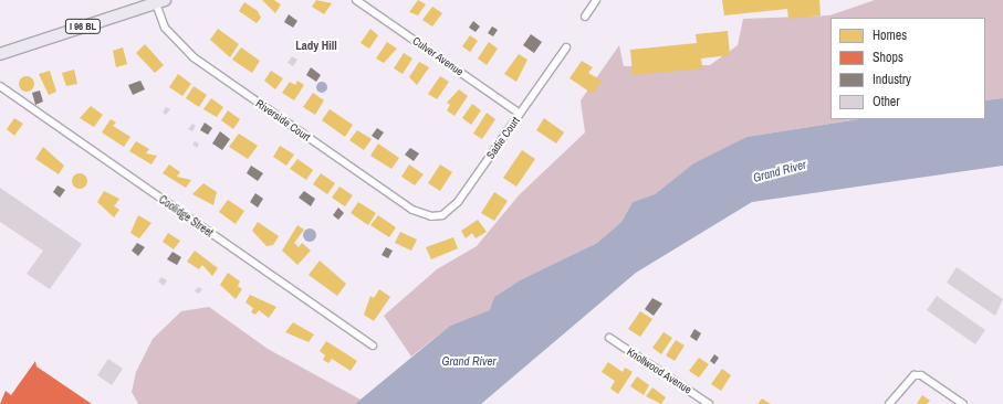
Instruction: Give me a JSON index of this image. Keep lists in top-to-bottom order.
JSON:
{
  "streets": {
    "main road": ["I 96 BL"],
    "street": [
      "Culver Avenue",
      "Riverside Court",
      "Sadie Court",
      "Coolidge Street",
      "Knollwood Avenue"
    ]
  },
  "crossings": [
    ["I 96 BL", "Riverside Court"],
    ["Culver Avenue", "Sadie Court"],
    ["Riverside Court", "Sadie Court"]
  ],
  "districts": ["Lady Hill"],
  "water": ["Grand River"],
  "legend": [
    "Homes",
    "Shops",
    "Industry",
    "Other"
  ]
}
